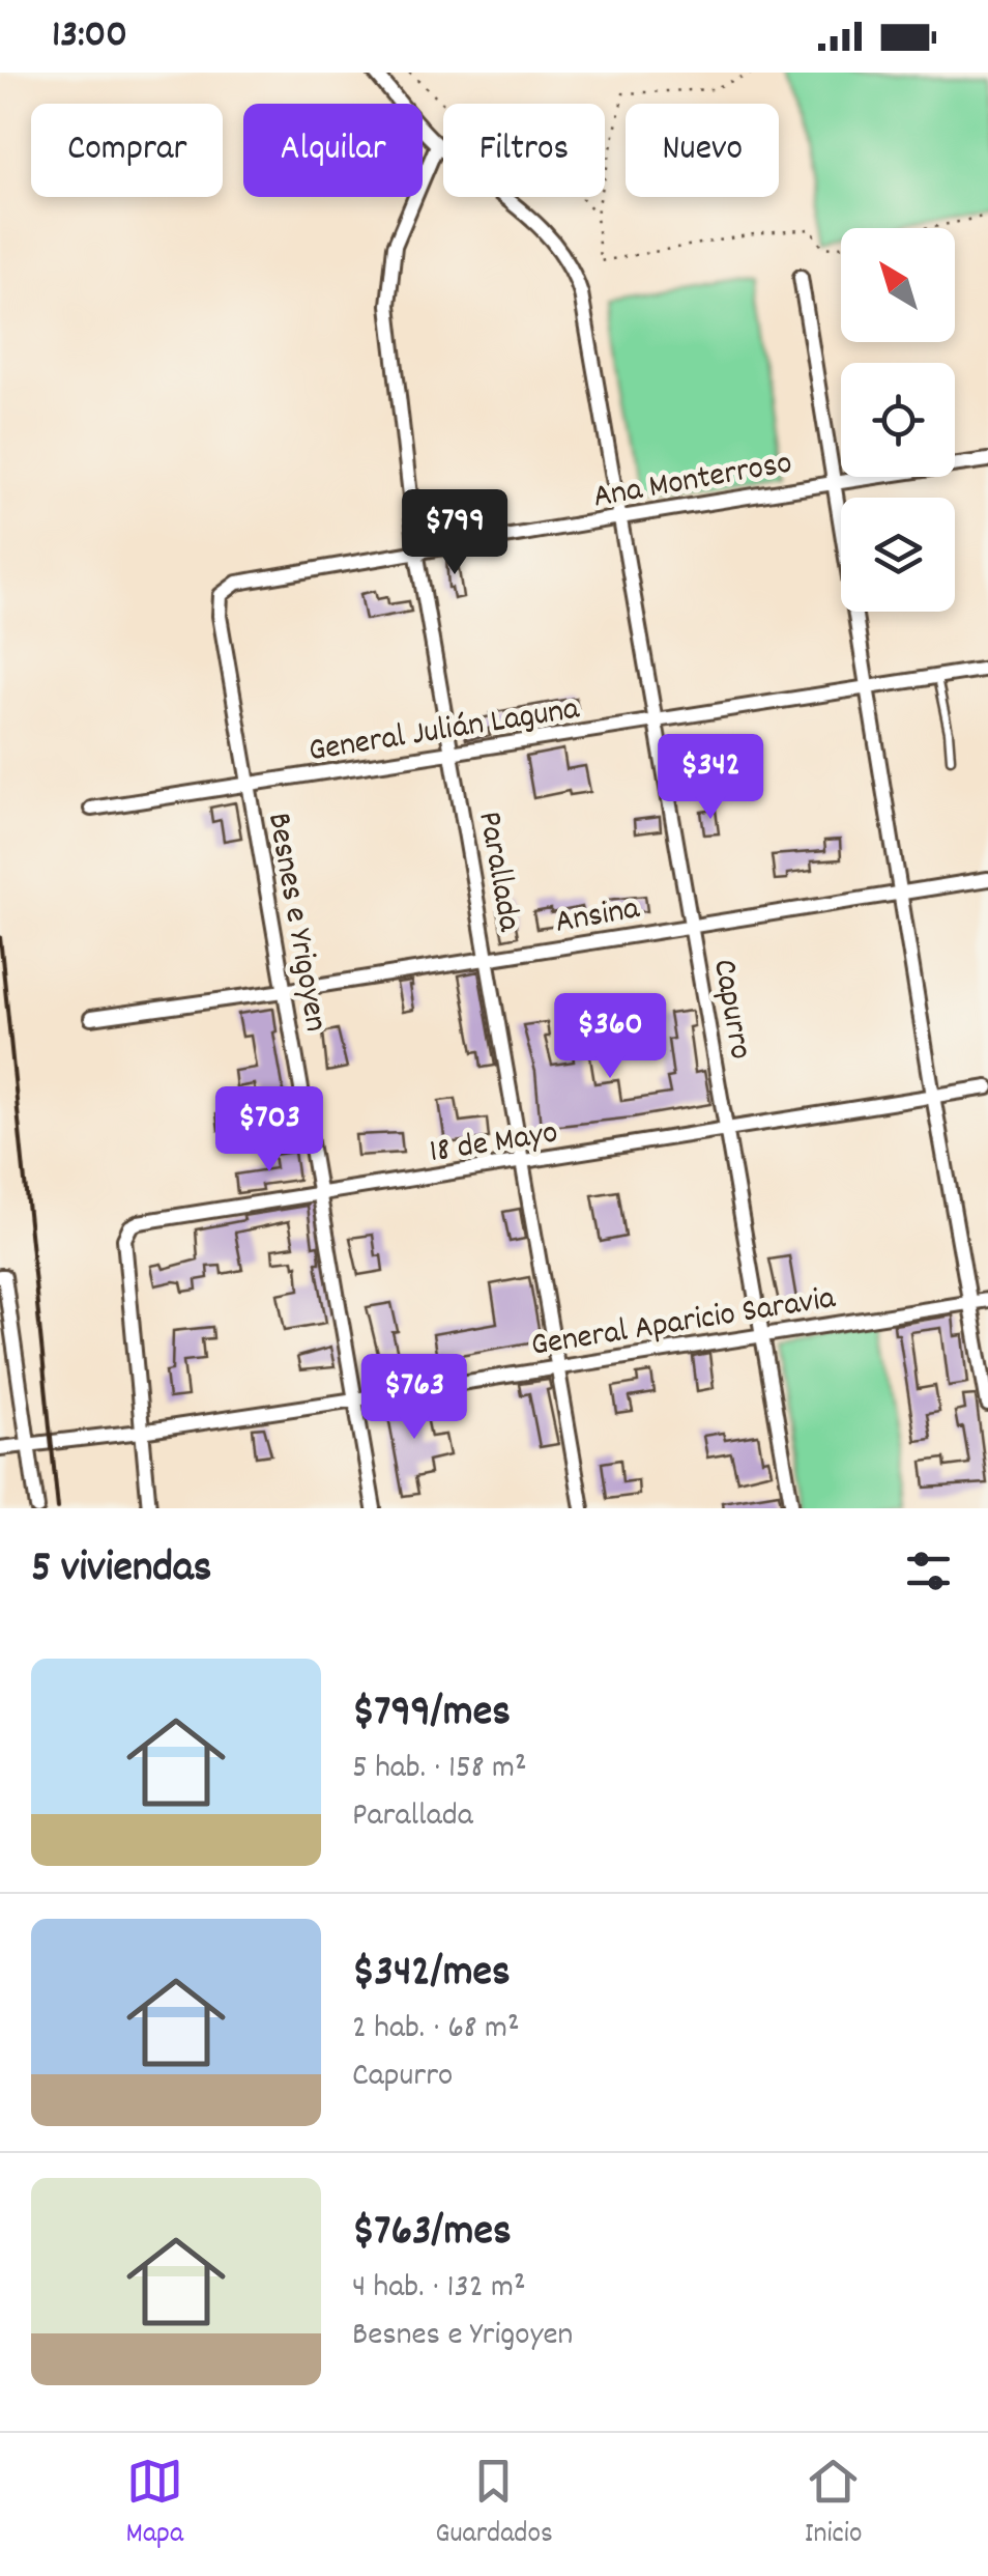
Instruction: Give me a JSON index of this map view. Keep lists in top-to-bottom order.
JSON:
{
  "streets": {
    "street": [
      "Ana Monterroso",
      "General Julián Laguna",
      "Parallada",
      "Ansina",
      "Besnes e Yrigoyen",
      "Capurro",
      "18 de Mayo",
      "General Aparicio Saravia"
    ]
  },
  "crossings": [
    ["Ana Monterroso", "Parallada"],
    ["Ana Monterroso", "Besnes e Yrigoyen"],
    ["Ana Monterroso", "Capurro"],
    ["General Julián Laguna", "Parallada"],
    ["General Julián Laguna", "Besnes e Yrigoyen"],
    ["General Julián Laguna", "Capurro"],
    ["Parallada", "Ansina"],
    ["Parallada", "Capurro"],
    ["Parallada", "18 de Mayo"],
    ["Parallada", "General Aparicio Saravia"],
    ["Ansina", "Besnes e Yrigoyen"],
    ["Ansina", "Capurro"],
    ["Besnes e Yrigoyen", "18 de Mayo"],
    ["Besnes e Yrigoyen", "General Aparicio Saravia"],
    ["Capurro", "18 de Mayo"],
    ["Capurro", "General Aparicio Saravia"],
    ["18 de Mayo", "General Aparicio Saravia"]
  ],
  "north": "top left",
  "page": {
    "status": "13:00",
    "chip": [
      "Comprar",
      "Alquilar",
      "Filtros",
      "Nuevo"
    ],
    "price": [
      "$799",
      "$342",
      "$360",
      "$703",
      "$763"
    ],
    "heading": "5 viviendas",
    "list": [
      {
        "name": "$799/mes",
        "note": "5 hab. · 158 m² · Parallada"
      },
      {
        "name": "$342/mes",
        "note": "2 hab. · 68 m² · Capurro"
      },
      {
        "name": "$763/mes",
        "note": "4 hab. · 132 m² · Besnes e Yrigoyen"
      }
    ],
    "tabs": ["Mapa", "Guardados", "Inicio"]
  }
}
